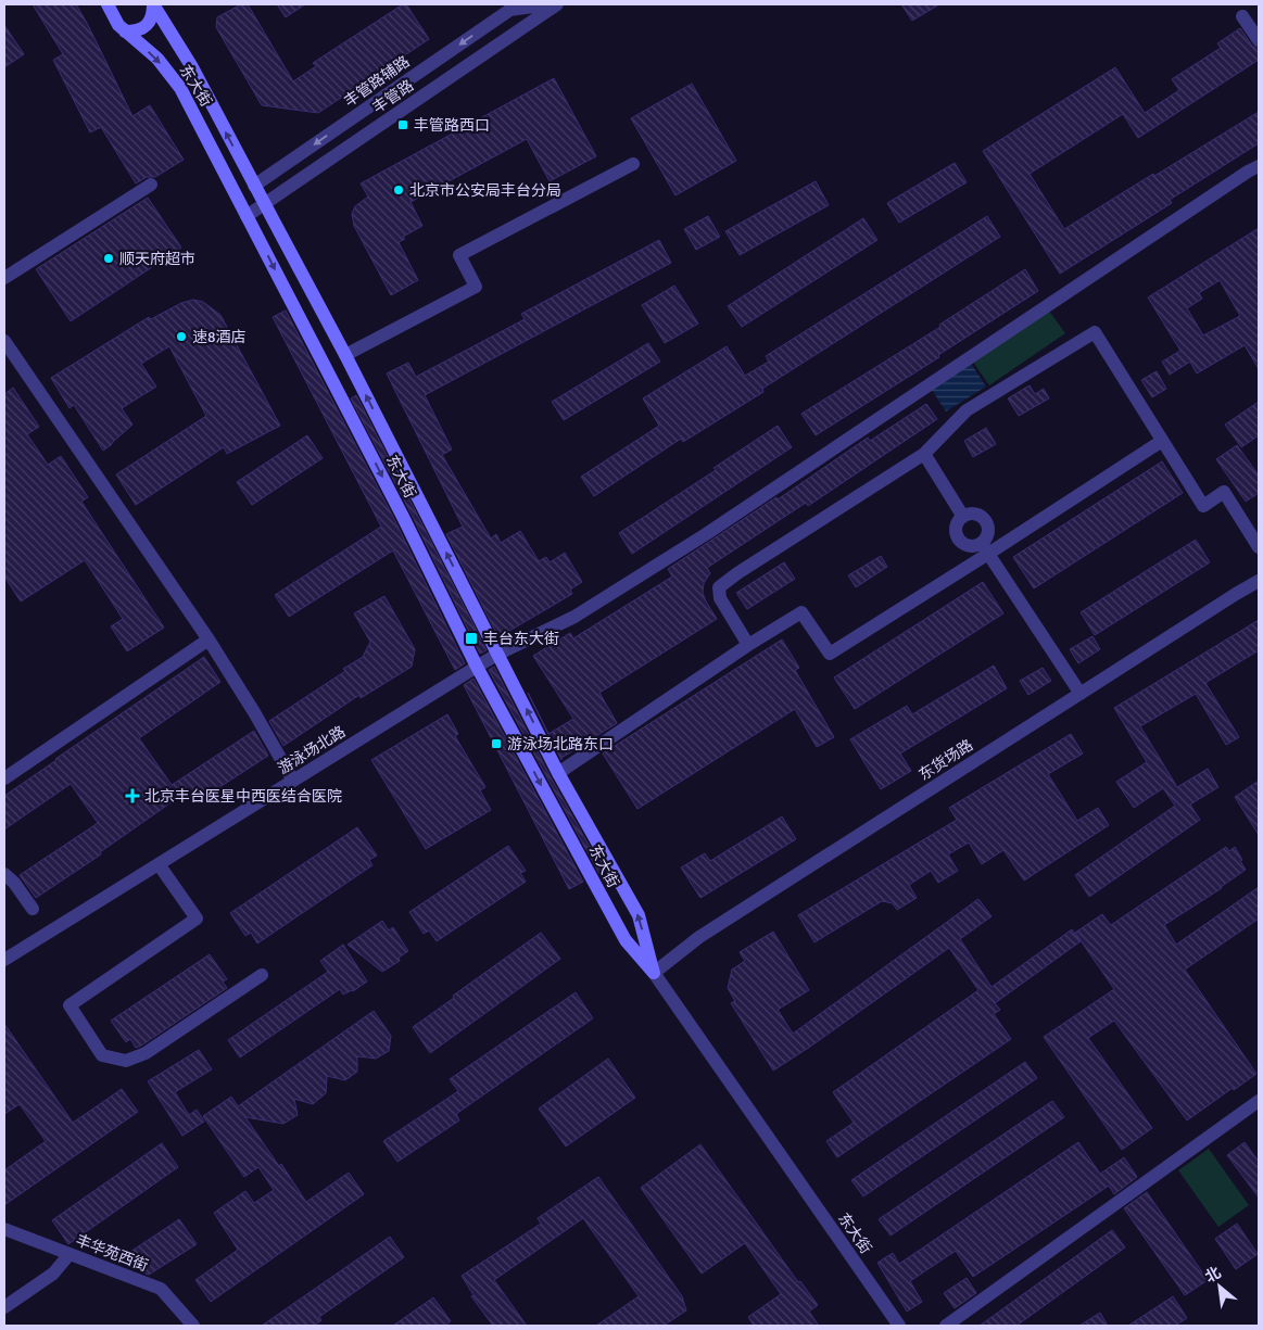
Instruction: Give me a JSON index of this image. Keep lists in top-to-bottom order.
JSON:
{
  "streets": {
    "main road": ["东大街"],
    "street": [
      "丰管路辅路",
      "丰管路",
      "游泳场北路",
      "东货场路",
      "丰华苑西街"
    ]
  },
  "crossings": [
    ["丰管路辅路", "东大街"],
    ["东大街", "丰管路"],
    ["东大街", "游泳场北路"],
    ["东大街", "东货场路"]
  ],
  "one_way": ["丰管路辅路"],
  "places": {
    "transit": ["丰管路西口", "丰台东大街", "游泳场北路东口"],
    "other": ["北京市公安局丰台分局", "顺天府超市", "速8酒店"],
    "health": ["北京丰台医星中西医结合医院"]
  },
  "north": "top left"
}
